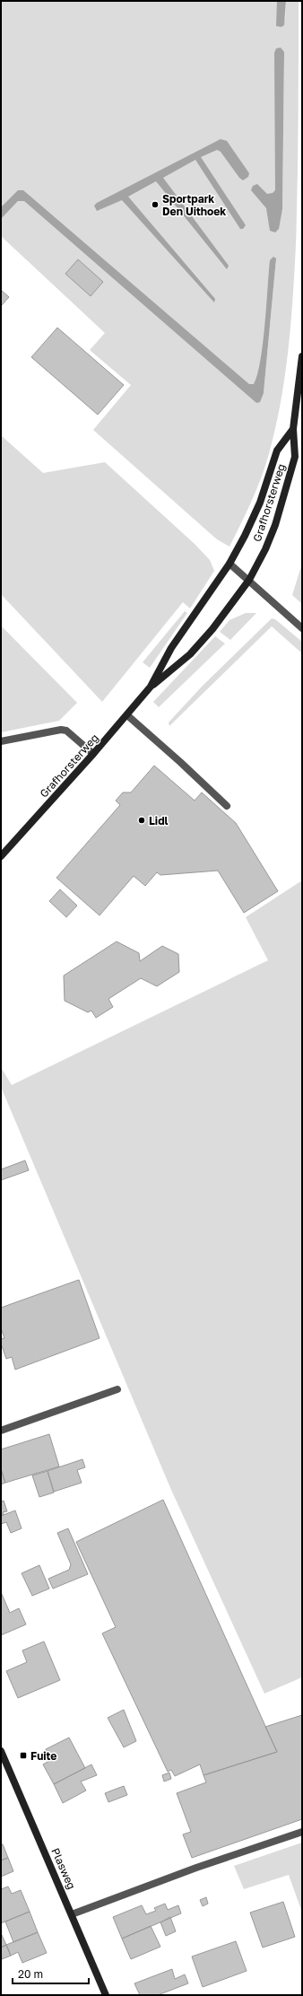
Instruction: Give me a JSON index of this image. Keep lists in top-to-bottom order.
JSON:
{
  "streets": {
    "main road": ["Grafhorsterweg", "Plasweg"]
  },
  "places": {
    "other": ["Sportpark Den Uithoek", "Lidl"],
    "transit": ["Fuite"]
  },
  "scale_bar": "20 m"
}
